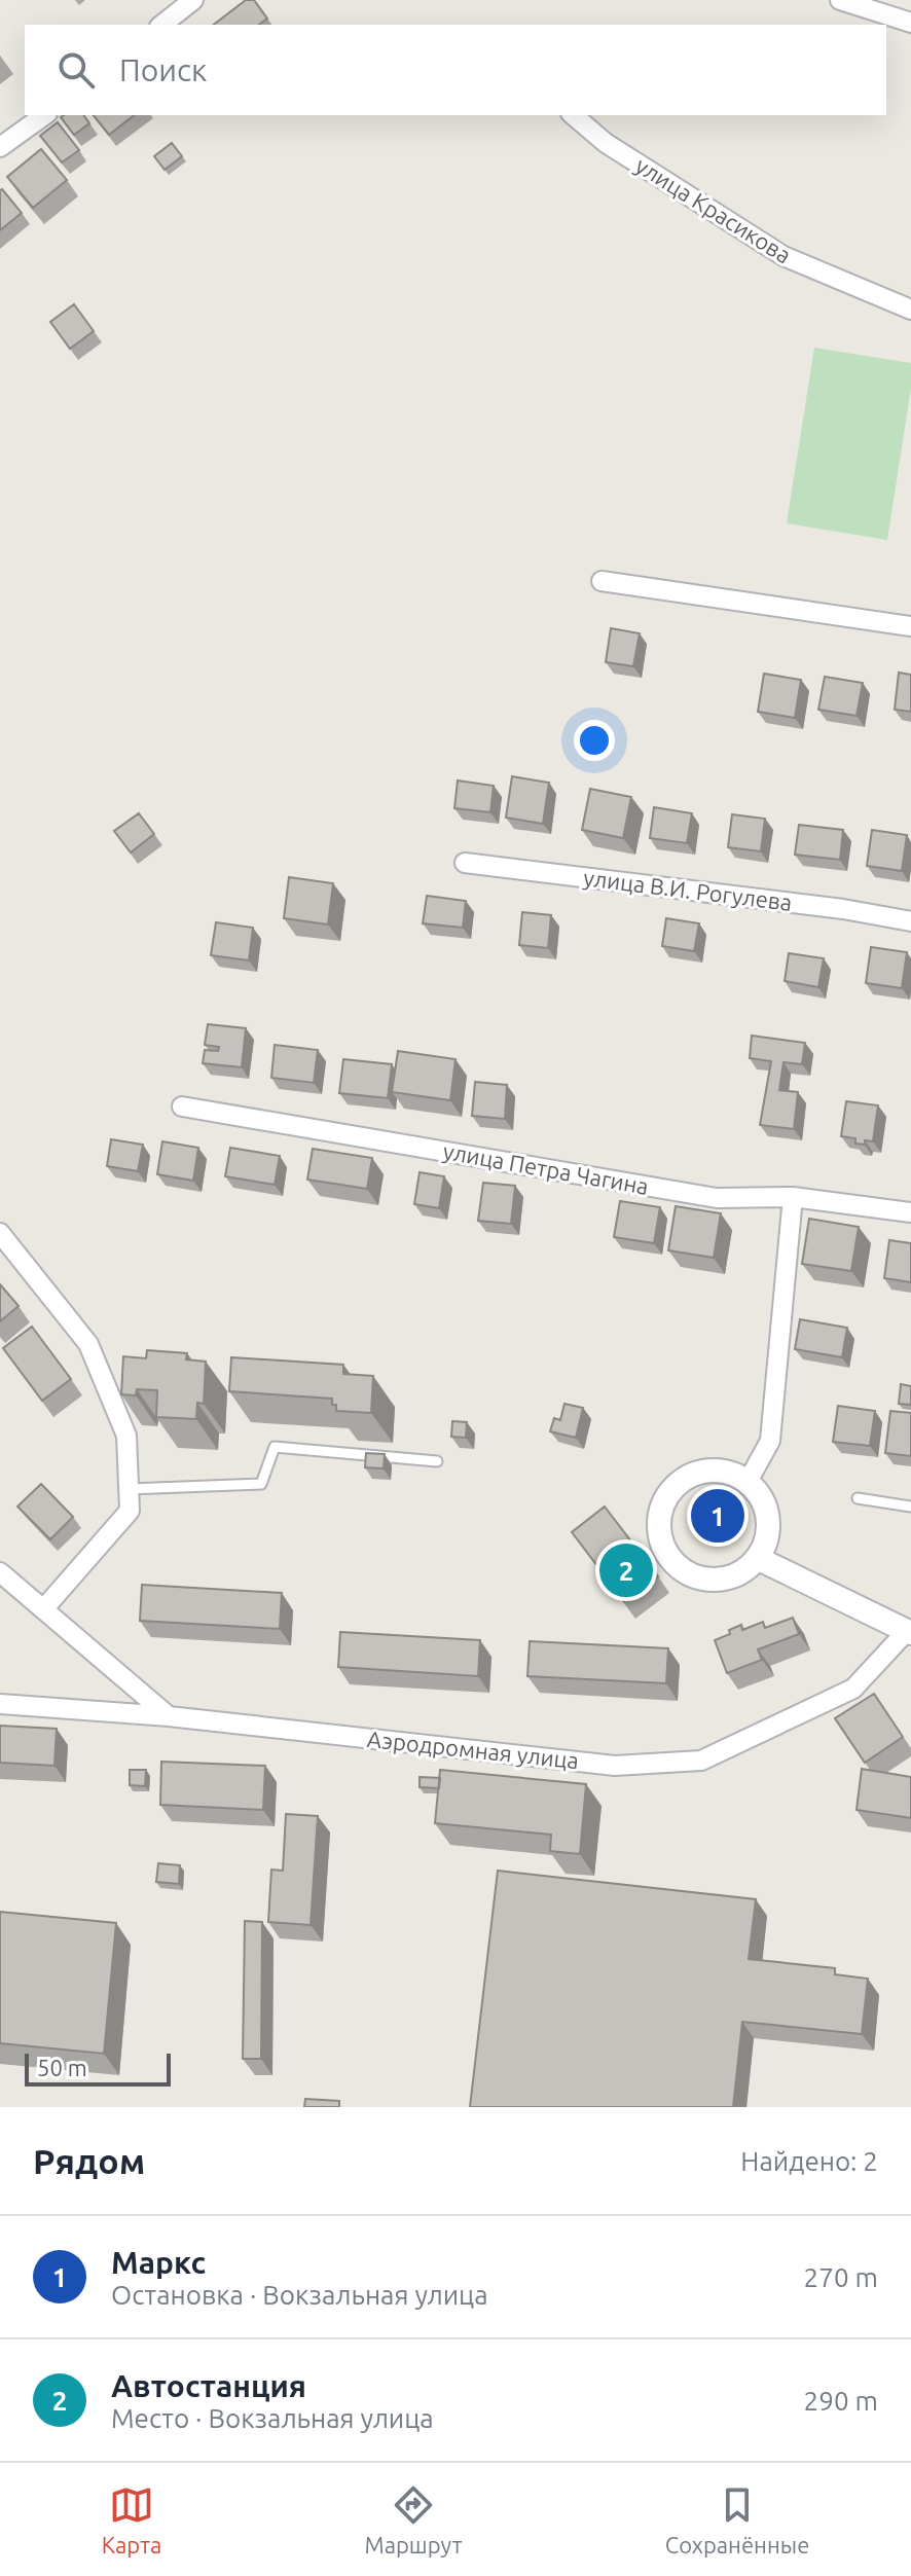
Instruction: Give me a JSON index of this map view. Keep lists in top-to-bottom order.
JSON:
{
  "streets": {
    "street": [
      "улица Красикова",
      "улица В.И. Рогулева",
      "улица Петра Чагина",
      "Аэродромная улица"
    ]
  },
  "scale_bar": "50 m",
  "page": {
    "search": "Поиск",
    "pins": ["1", "2"],
    "scale": "50 m",
    "heading": ["Рядом", "Найдено: 2"],
    "list": [
      {
        "mark": "1",
        "name": "Маркс",
        "note": "Остановка · Вокзальная улица",
        "value": "270 m"
      },
      {
        "mark": "2",
        "name": "Автостанция",
        "note": "Место · Вокзальная улица",
        "value": "290 m"
      }
    ],
    "nav": ["Карта", "Маршрут", "Сохранённые"]
  }
}
